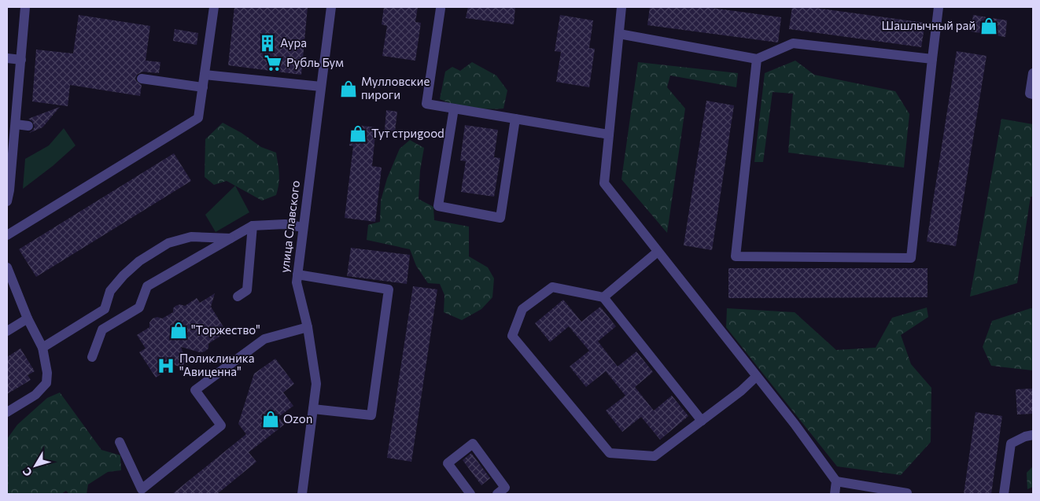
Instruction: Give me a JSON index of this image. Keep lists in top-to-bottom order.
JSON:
{
  "streets": {
    "street": ["улица Славского"]
  },
  "places": {
    "shop": [
      "Шашлычный рай",
      "Мулловские пироги",
      "Тут стриgood",
      "\"Торжество\"",
      "Ozon"
    ],
    "building": ["Аура"],
    "supermarket": ["Рубль Бум"],
    "hospital": ["Поликлиника \"Авиценна\""]
  },
  "north": "bottom left"
}
